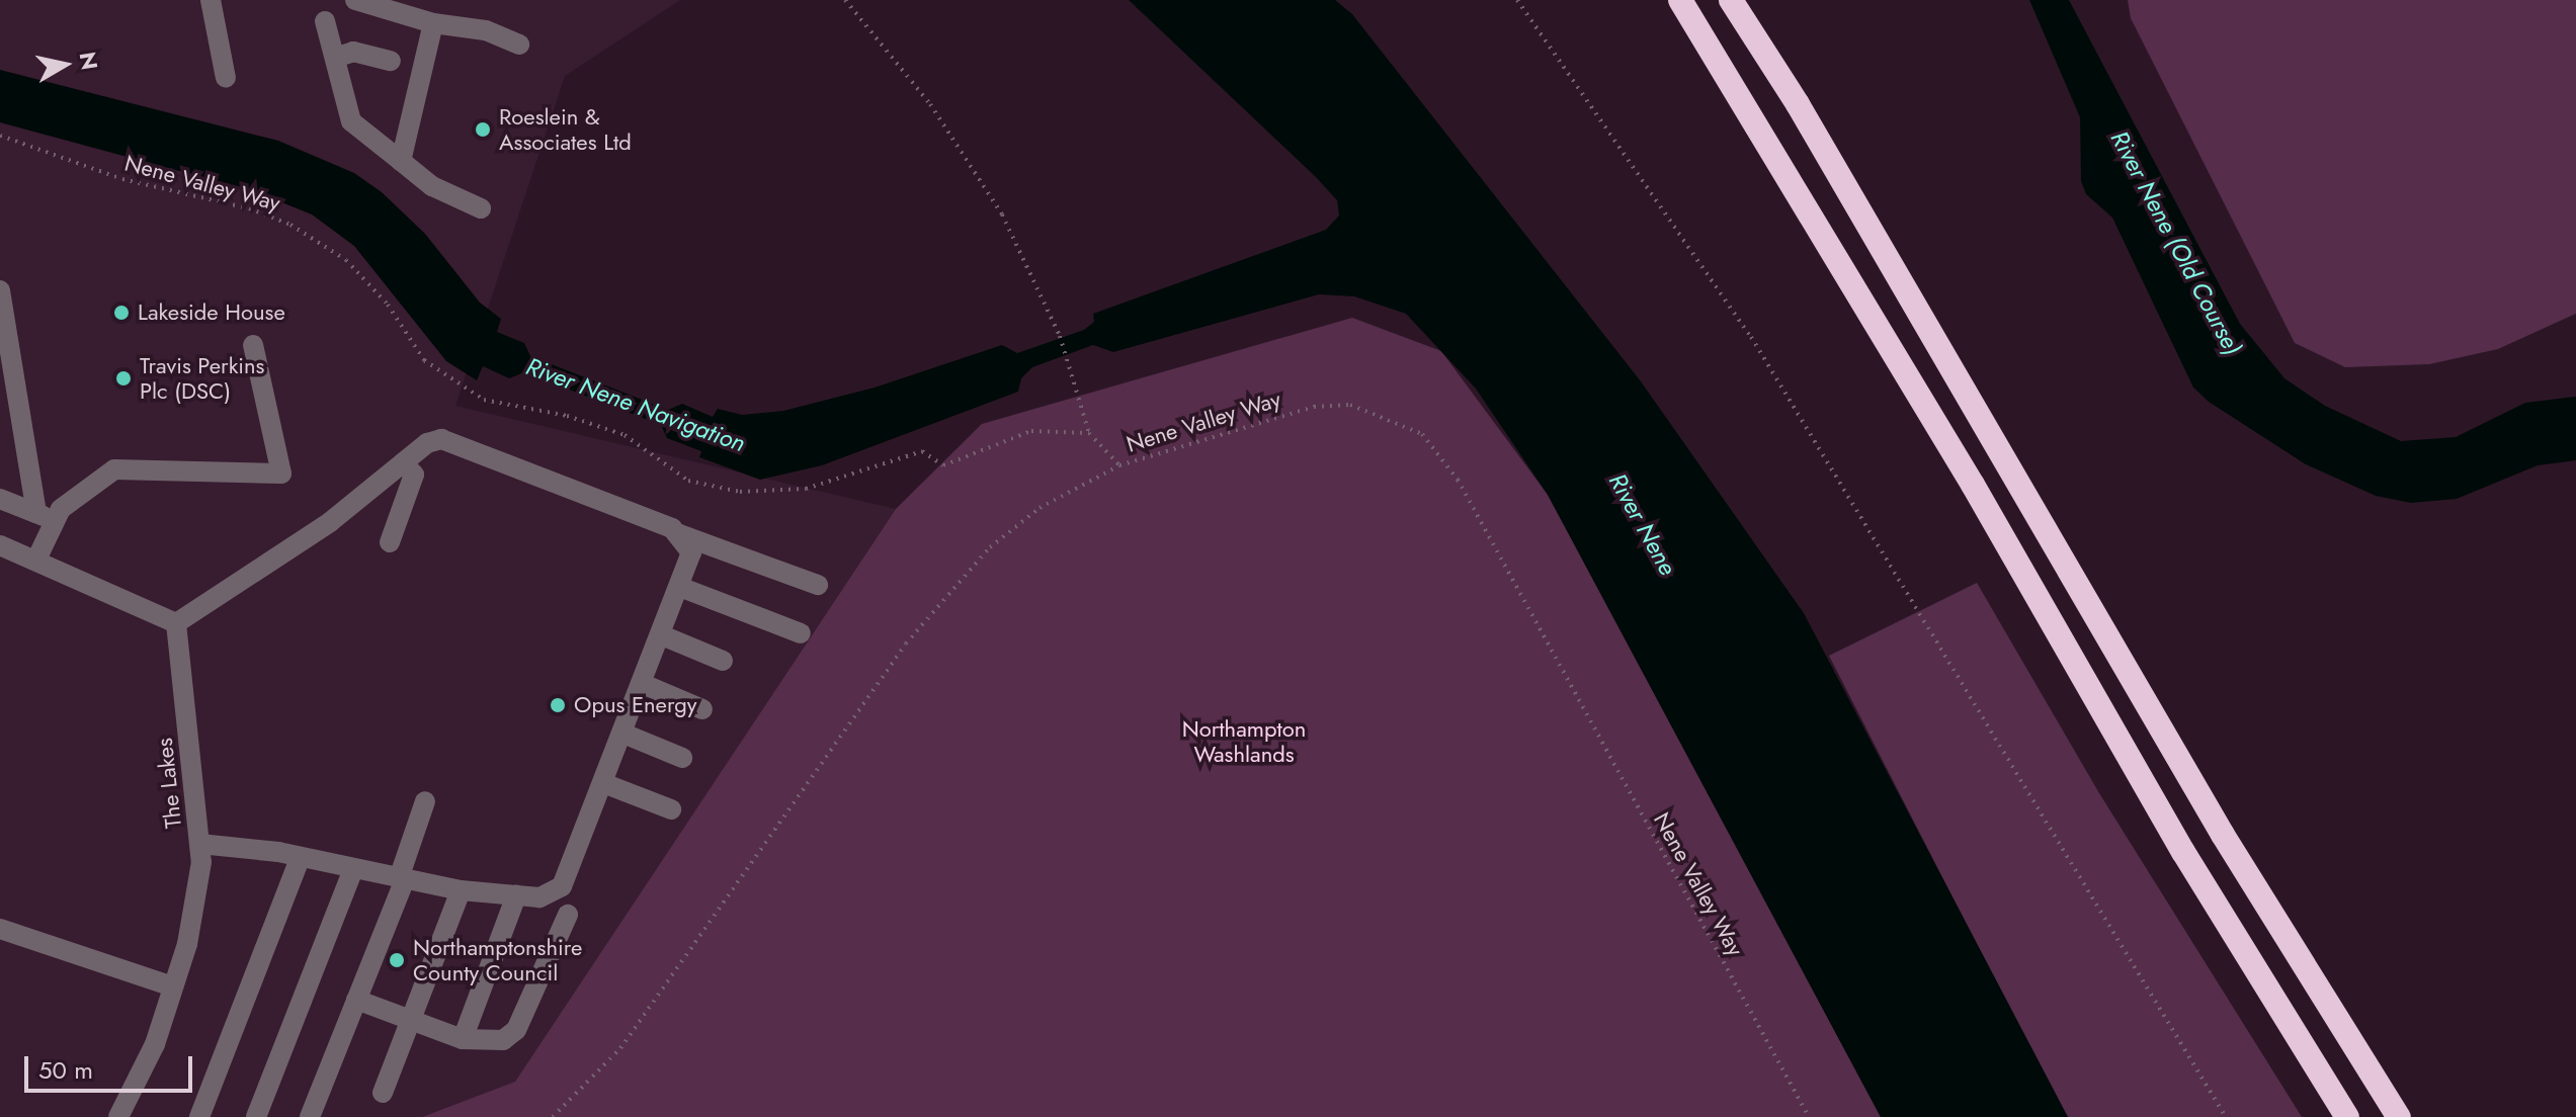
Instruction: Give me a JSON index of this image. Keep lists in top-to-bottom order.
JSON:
{
  "streets": {
    "street": ["The Lakes"],
    "path": ["Nene Valley Way"]
  },
  "water": ["River Nene (Old Course)", "River Nene Navigation", "River Nene"],
  "parks": ["Northampton Washlands"],
  "places": [
    "Roeslein & Associates Ltd",
    "Lakeside House",
    "Travis Perkins Plc (DSC)",
    "Opus Energy",
    "Northamptonshire County Council"
  ],
  "scale_bar": "50 m",
  "north": "right"
}
